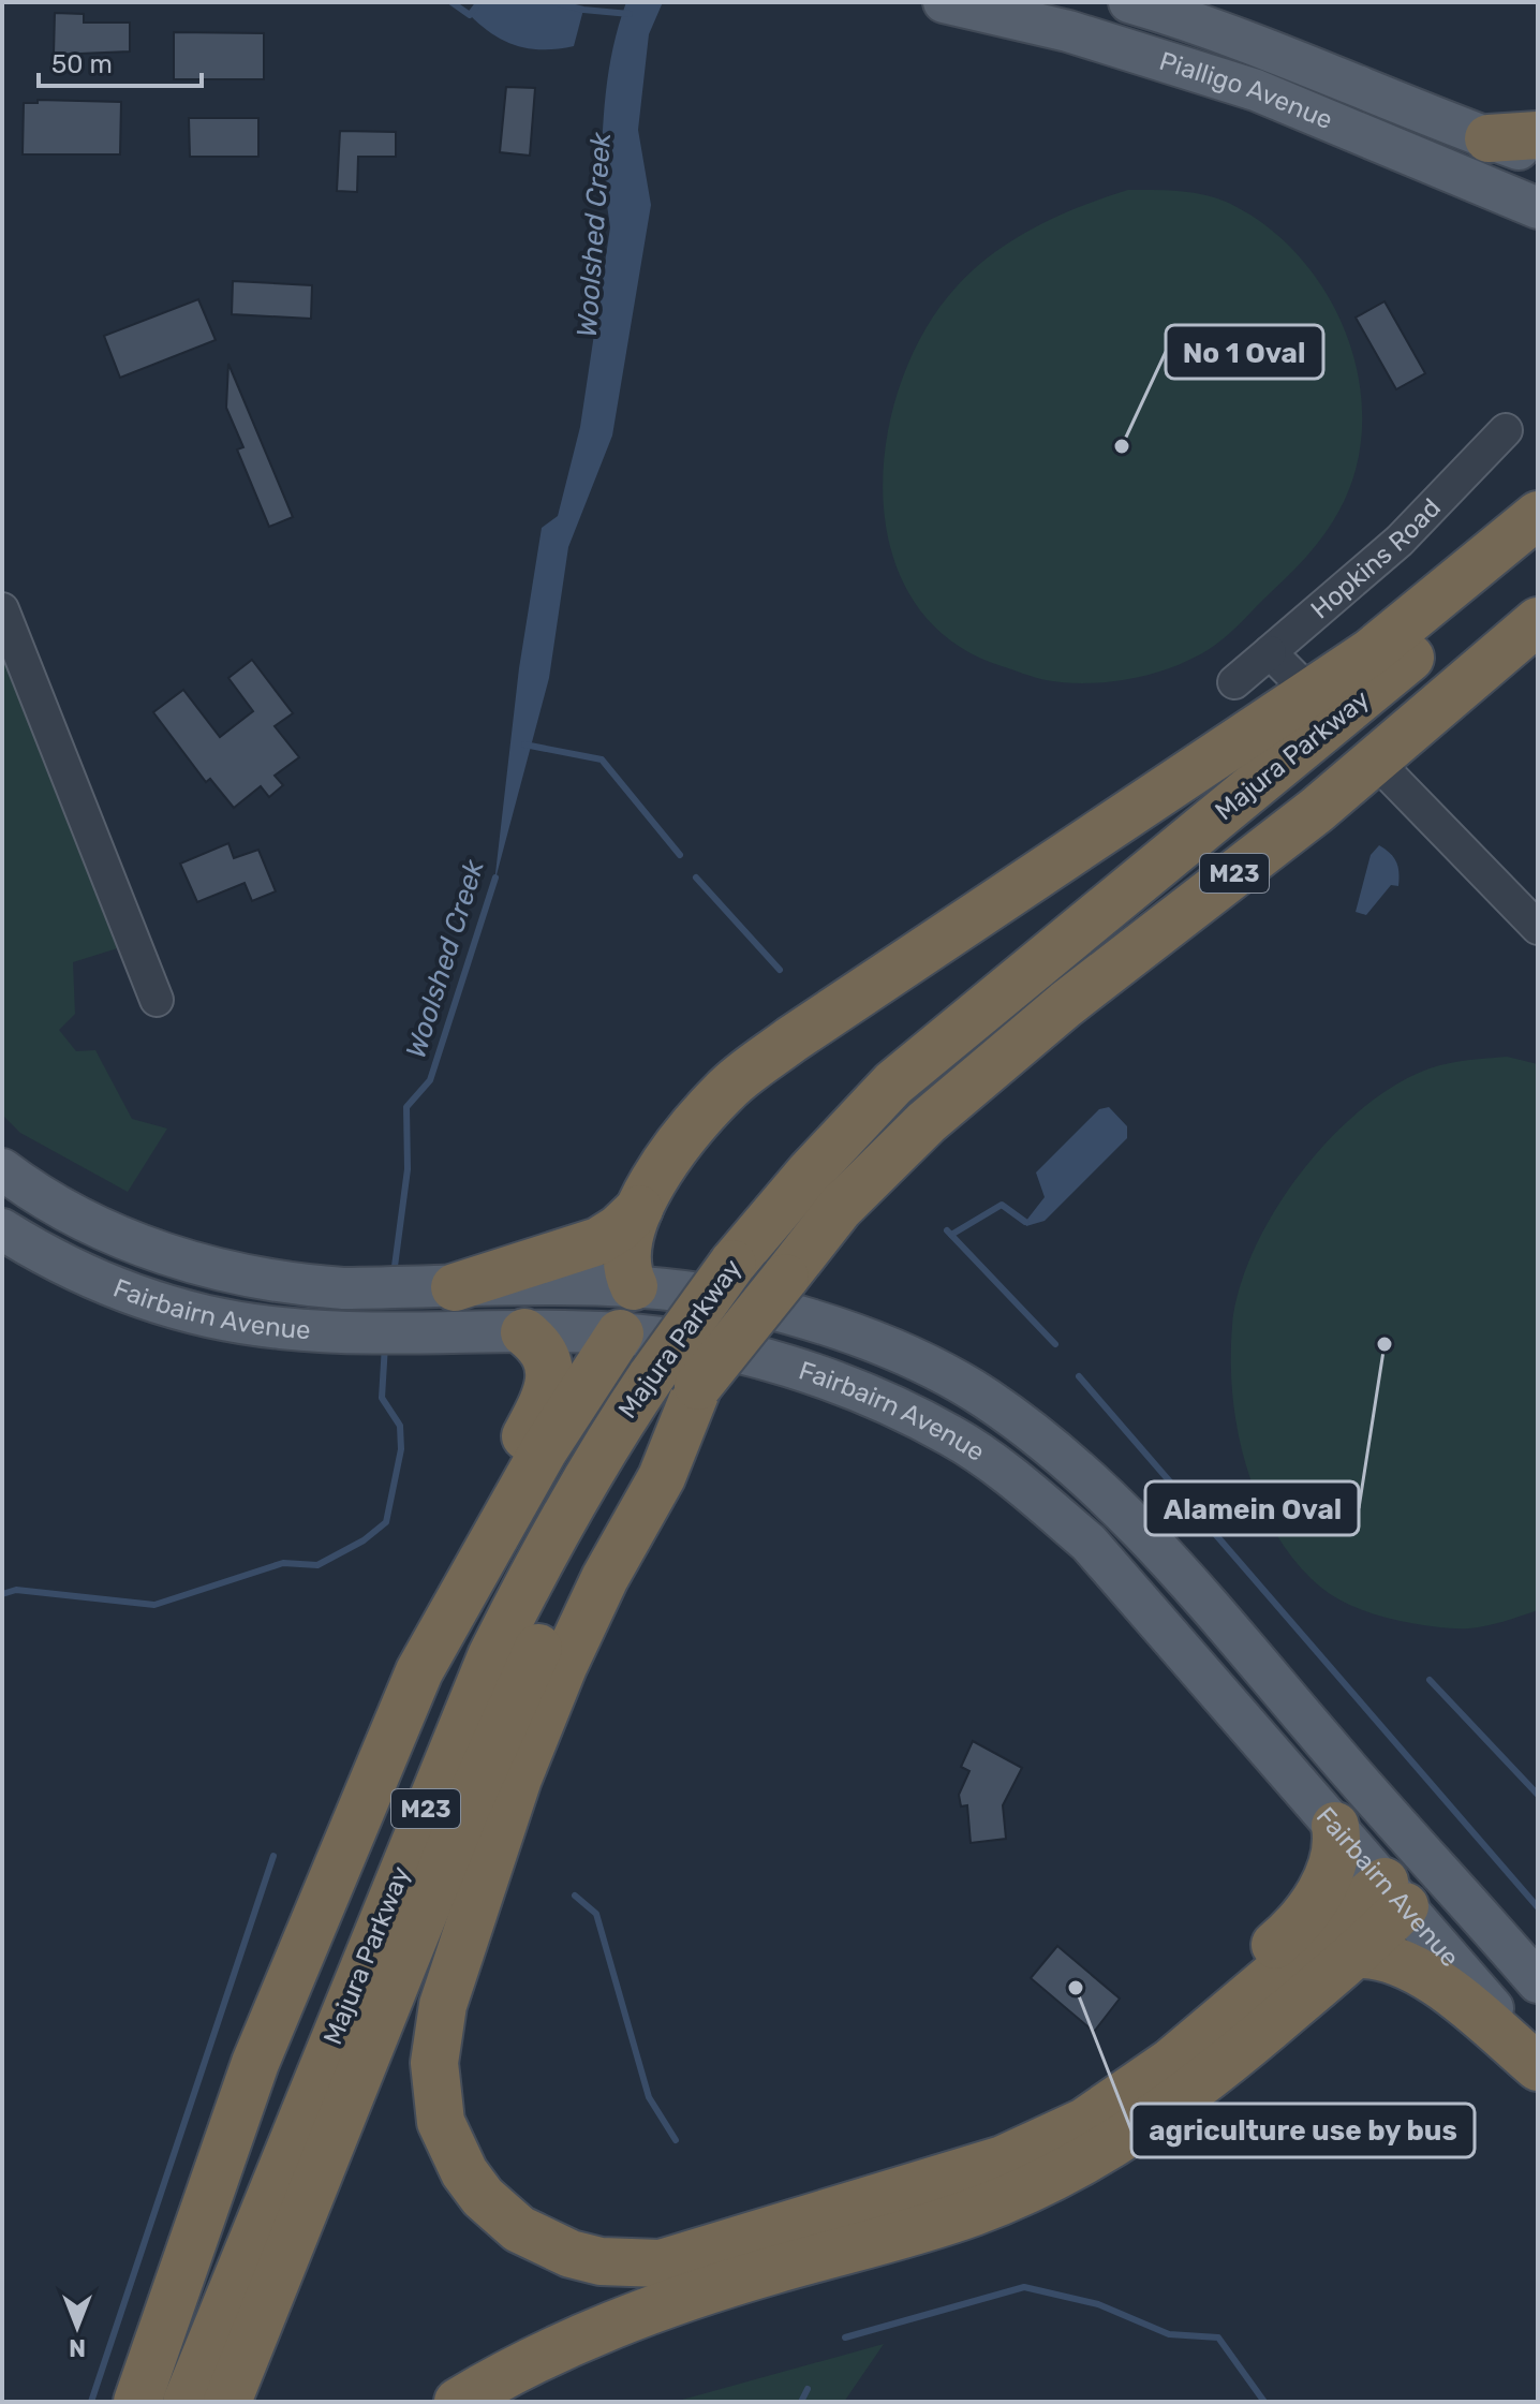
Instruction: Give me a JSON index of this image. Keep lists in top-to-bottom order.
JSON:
{
  "streets": {
    "highway": ["Majura Parkway", "M23"],
    "main road": ["Pialligo Avenue", "Fairbairn Avenue"],
    "street": ["Hopkins Road"]
  },
  "crossings": [
    ["Majura Parkway", "Fairbairn Avenue"]
  ],
  "water": ["Woolshed Creek"],
  "places": ["No 1 Oval", "Alamein Oval", "agriculture use by bus"],
  "scale_bar": "50 m",
  "north": "bottom"
}
